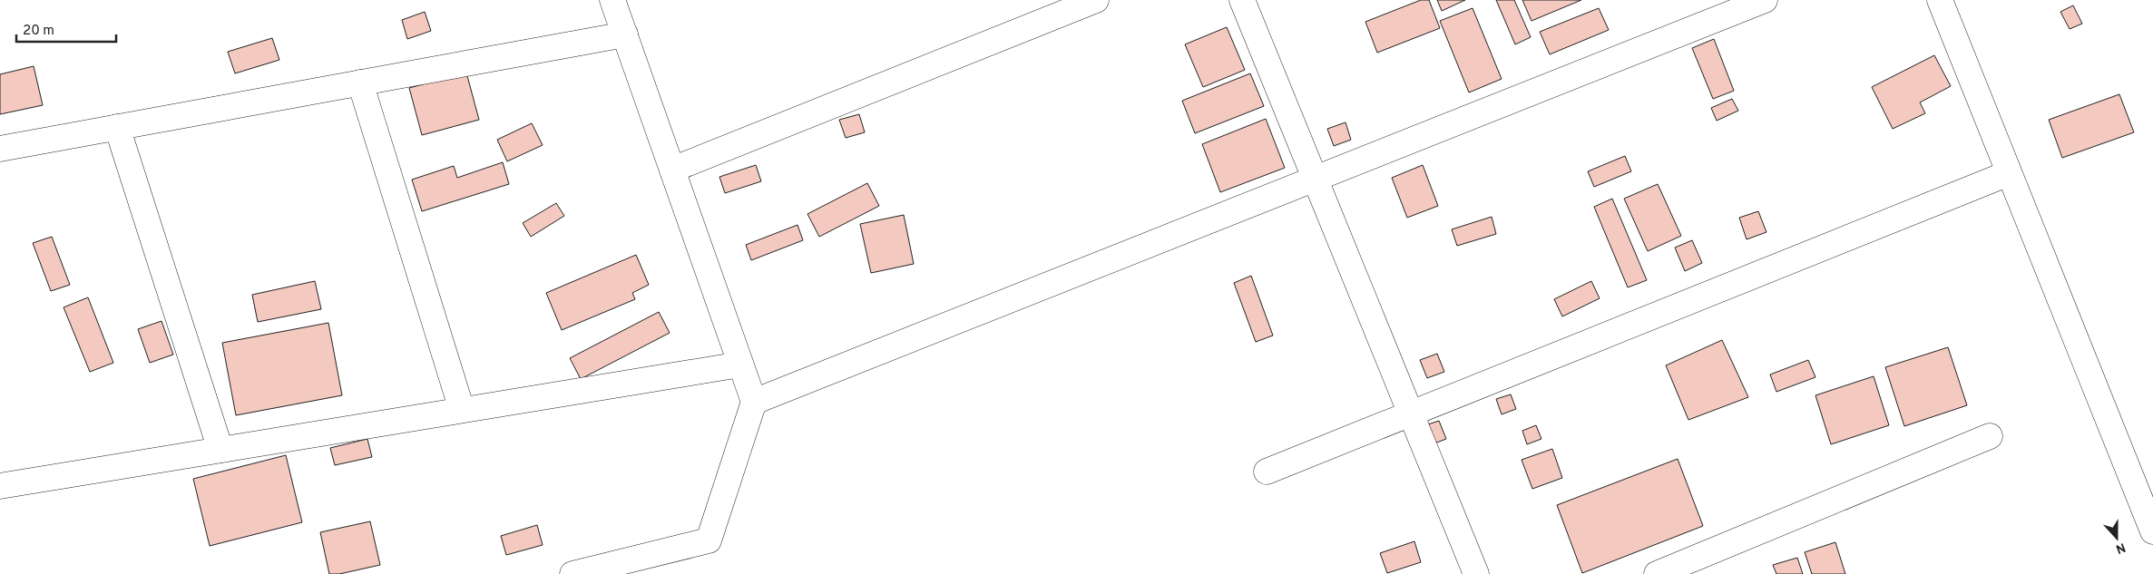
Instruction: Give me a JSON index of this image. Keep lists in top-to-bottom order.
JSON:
{
  "scale_bar": "20 m",
  "north": "bottom"
}
